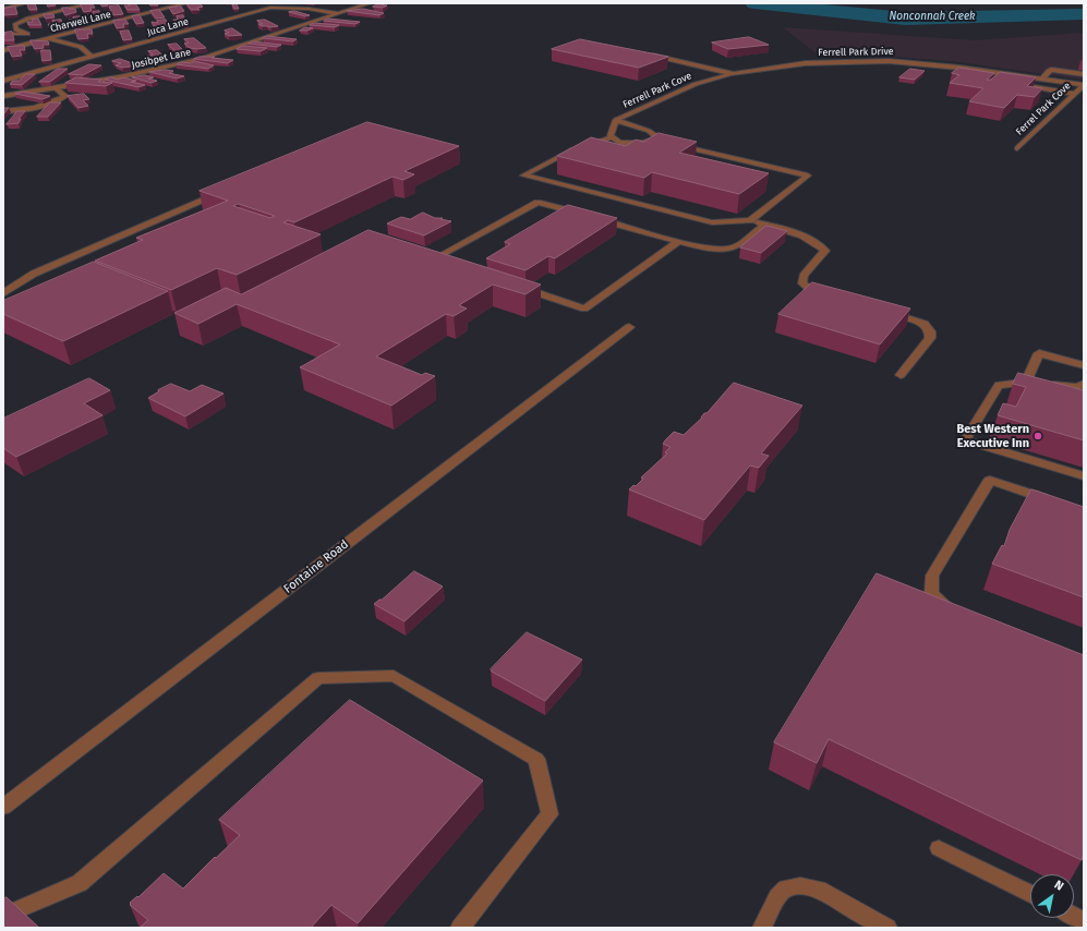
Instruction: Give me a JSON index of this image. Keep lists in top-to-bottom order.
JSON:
{
  "streets": {
    "street": [
      "Charwell Lane",
      "Juca Lane",
      "Ferrell Park Drive",
      "Josibpet Lane",
      "Ferrell Park Cove",
      "Ferrel Park Cove",
      "Fontaine Road"
    ]
  },
  "crossings": [
    ["Juca Lane", "Josibpet Lane"],
    ["Ferrell Park Drive", "Ferrell Park Cove"],
    ["Ferrell Park Drive", "Ferrel Park Cove"]
  ],
  "water": ["Nonconnah Creek"],
  "places": ["Best Western Executive Inn"],
  "north": "top right"
}
